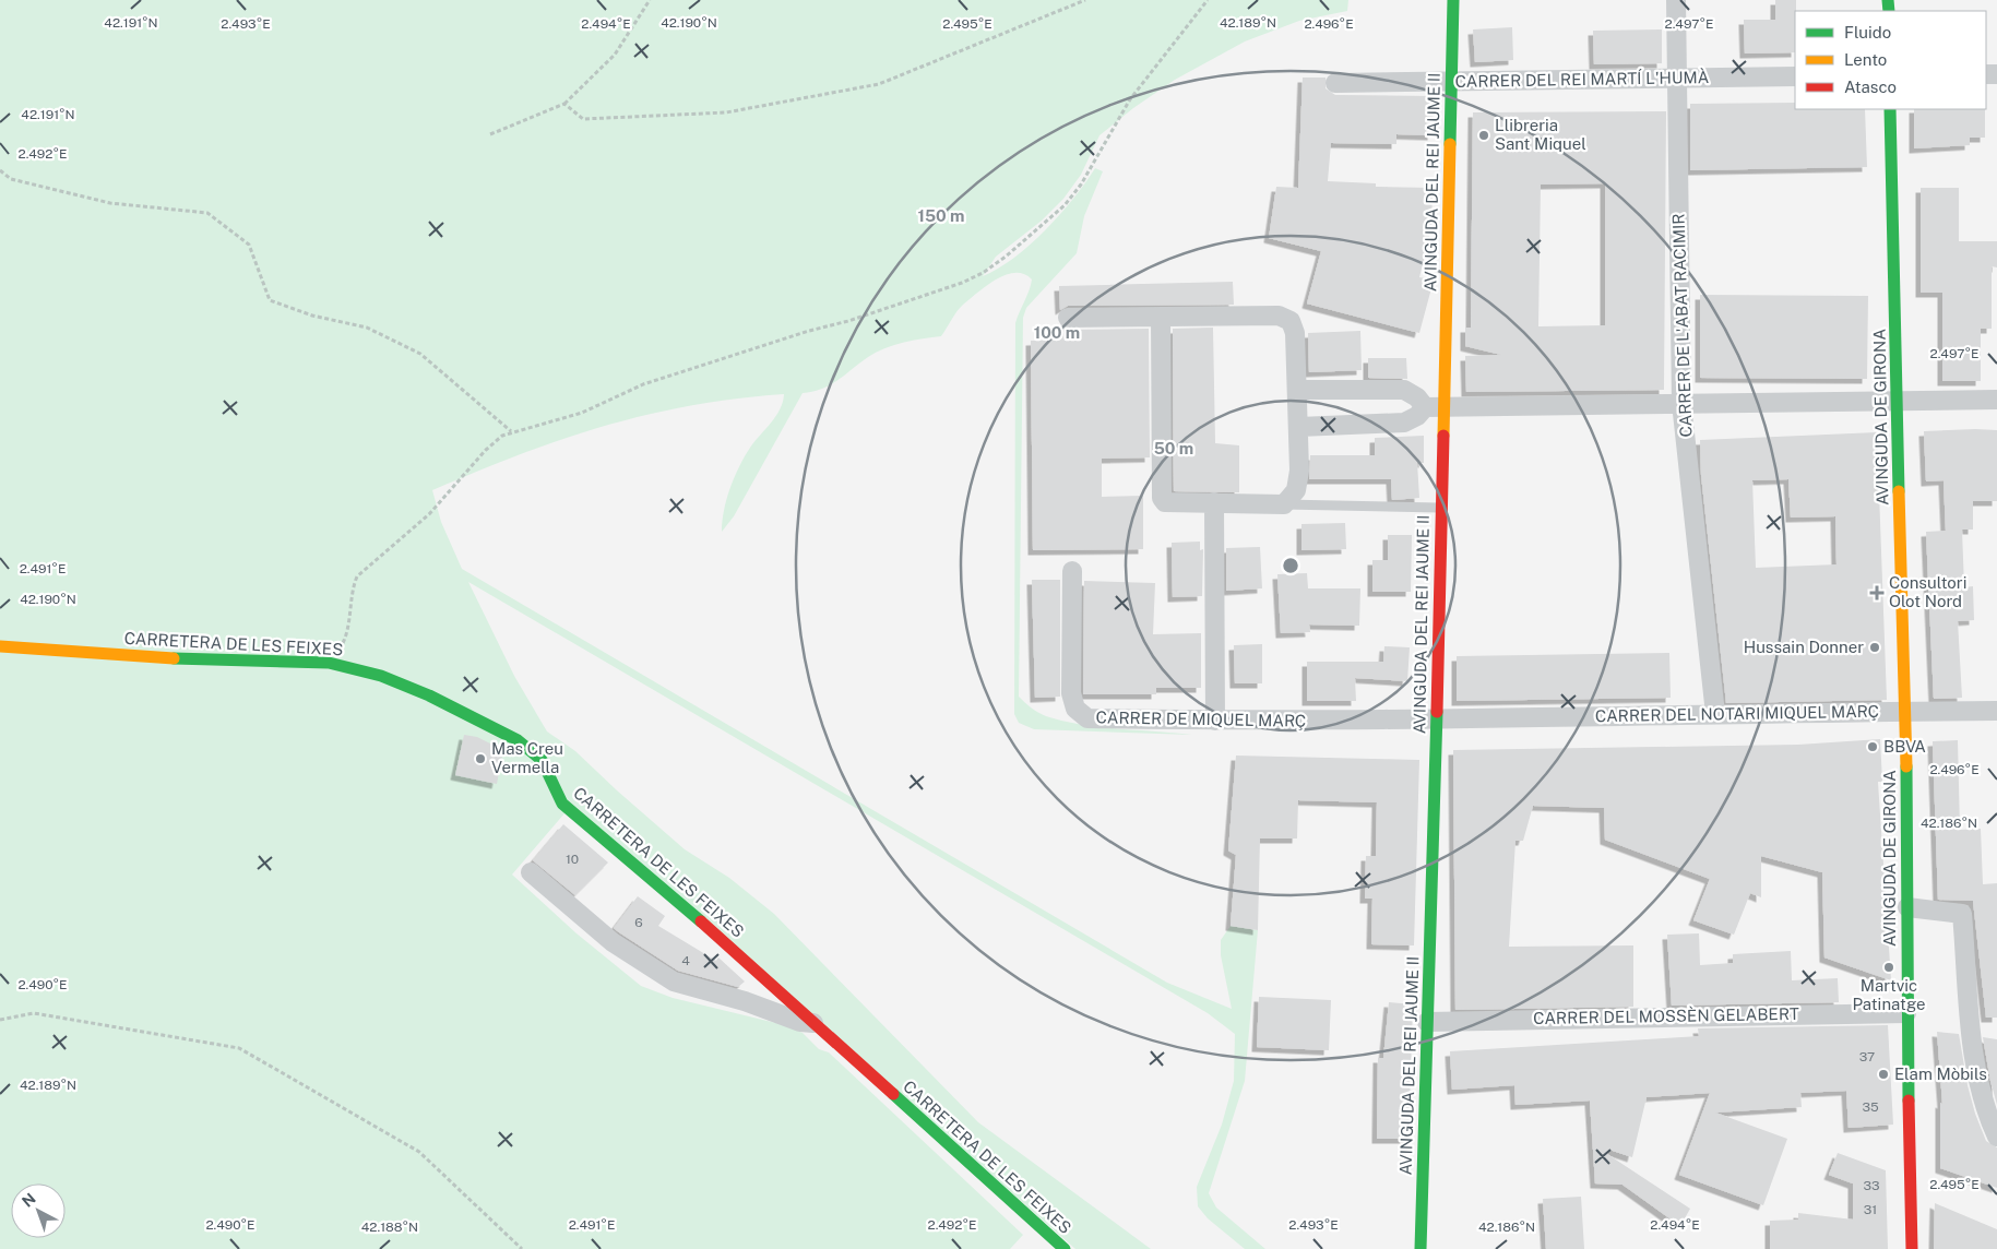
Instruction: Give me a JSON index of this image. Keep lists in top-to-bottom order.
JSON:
{
  "streets": {
    "street": [
      "CARRER DEL REI MARTÍ L'HUMÀ",
      "AVINGUDA DEL REI JAUME II",
      "CARRER DE L'ABAT RACIMIR",
      "AVINGUDA DE GIRONA",
      "CARRETERA DE LES FEIXES",
      "CARRER DEL NOTARI MIQUEL MARÇ",
      "CARRER DE MIQUEL MARÇ",
      "CARRER DEL MOSSÈN GELABERT"
    ]
  },
  "crossings": [
    ["CARRER DEL REI MARTÍ L'HUMÀ", "AVINGUDA DEL REI JAUME II"],
    ["CARRER DEL REI MARTÍ L'HUMÀ", "CARRER DE L'ABAT RACIMIR"],
    ["AVINGUDA DEL REI JAUME II", "CARRER DEL NOTARI MIQUEL MARÇ"],
    ["AVINGUDA DEL REI JAUME II", "CARRER DE MIQUEL MARÇ"],
    ["AVINGUDA DEL REI JAUME II", "CARRER DEL MOSSÈN GELABERT"],
    ["CARRER DE L'ABAT RACIMIR", "CARRER DEL NOTARI MIQUEL MARÇ"],
    ["AVINGUDA DE GIRONA", "CARRER DEL NOTARI MIQUEL MARÇ"],
    ["AVINGUDA DE GIRONA", "CARRER DEL MOSSÈN GELABERT"],
    ["CARRER DEL NOTARI MIQUEL MARÇ", "CARRER DE MIQUEL MARÇ"]
  ],
  "places": {
    "other": [
      "Llibreria Sant Miquel",
      "Hussain Donner",
      "BBVA",
      "Mas Creu Vermella",
      "Martvic Patinatge",
      "Elam Mòbils"
    ],
    "health": ["Consultori Olot Nord"]
  },
  "house_numbers": [
    "10",
    "6",
    "4",
    "37",
    "35",
    "33",
    "31"
  ],
  "legend": ["Fluido", "Lento", "Atasco"],
  "north": "top left",
  "coordinates": [
    "42.191°N",
    "42.190°N",
    "42.189°N",
    "2.495°E",
    "2.497°E",
    "2.493°E",
    "2.494°E",
    "2.496°E",
    "2.492°E",
    "2.491°E",
    "42.186°N",
    "2.490°E",
    "42.188°N"
  ],
  "rings": ["150 m", "100 m", "50 m"]
}
